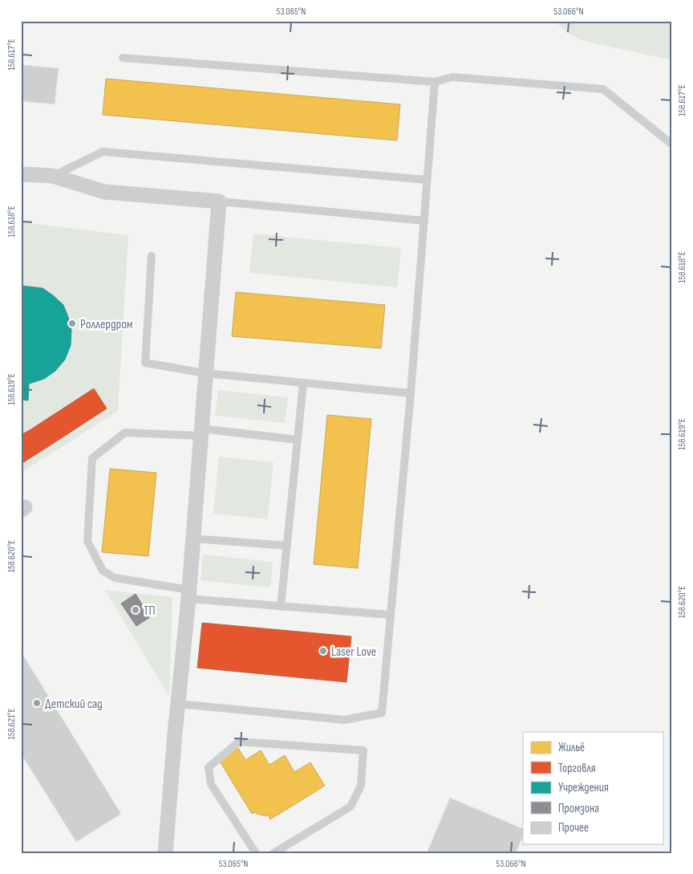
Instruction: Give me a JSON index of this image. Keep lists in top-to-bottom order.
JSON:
{
  "places": [
    "Роллердром",
    "ТП",
    "Laser Love",
    "Детский сад"
  ],
  "legend": [
    "Жильё",
    "Торговля",
    "Учреждения",
    "Промзона",
    "Прочее"
  ],
  "coordinates": [
    "53.065°N",
    "53.066°N",
    "158.617°E",
    "158.618°E",
    "158.619°E",
    "158.620°E",
    "158.621°E"
  ]
}
